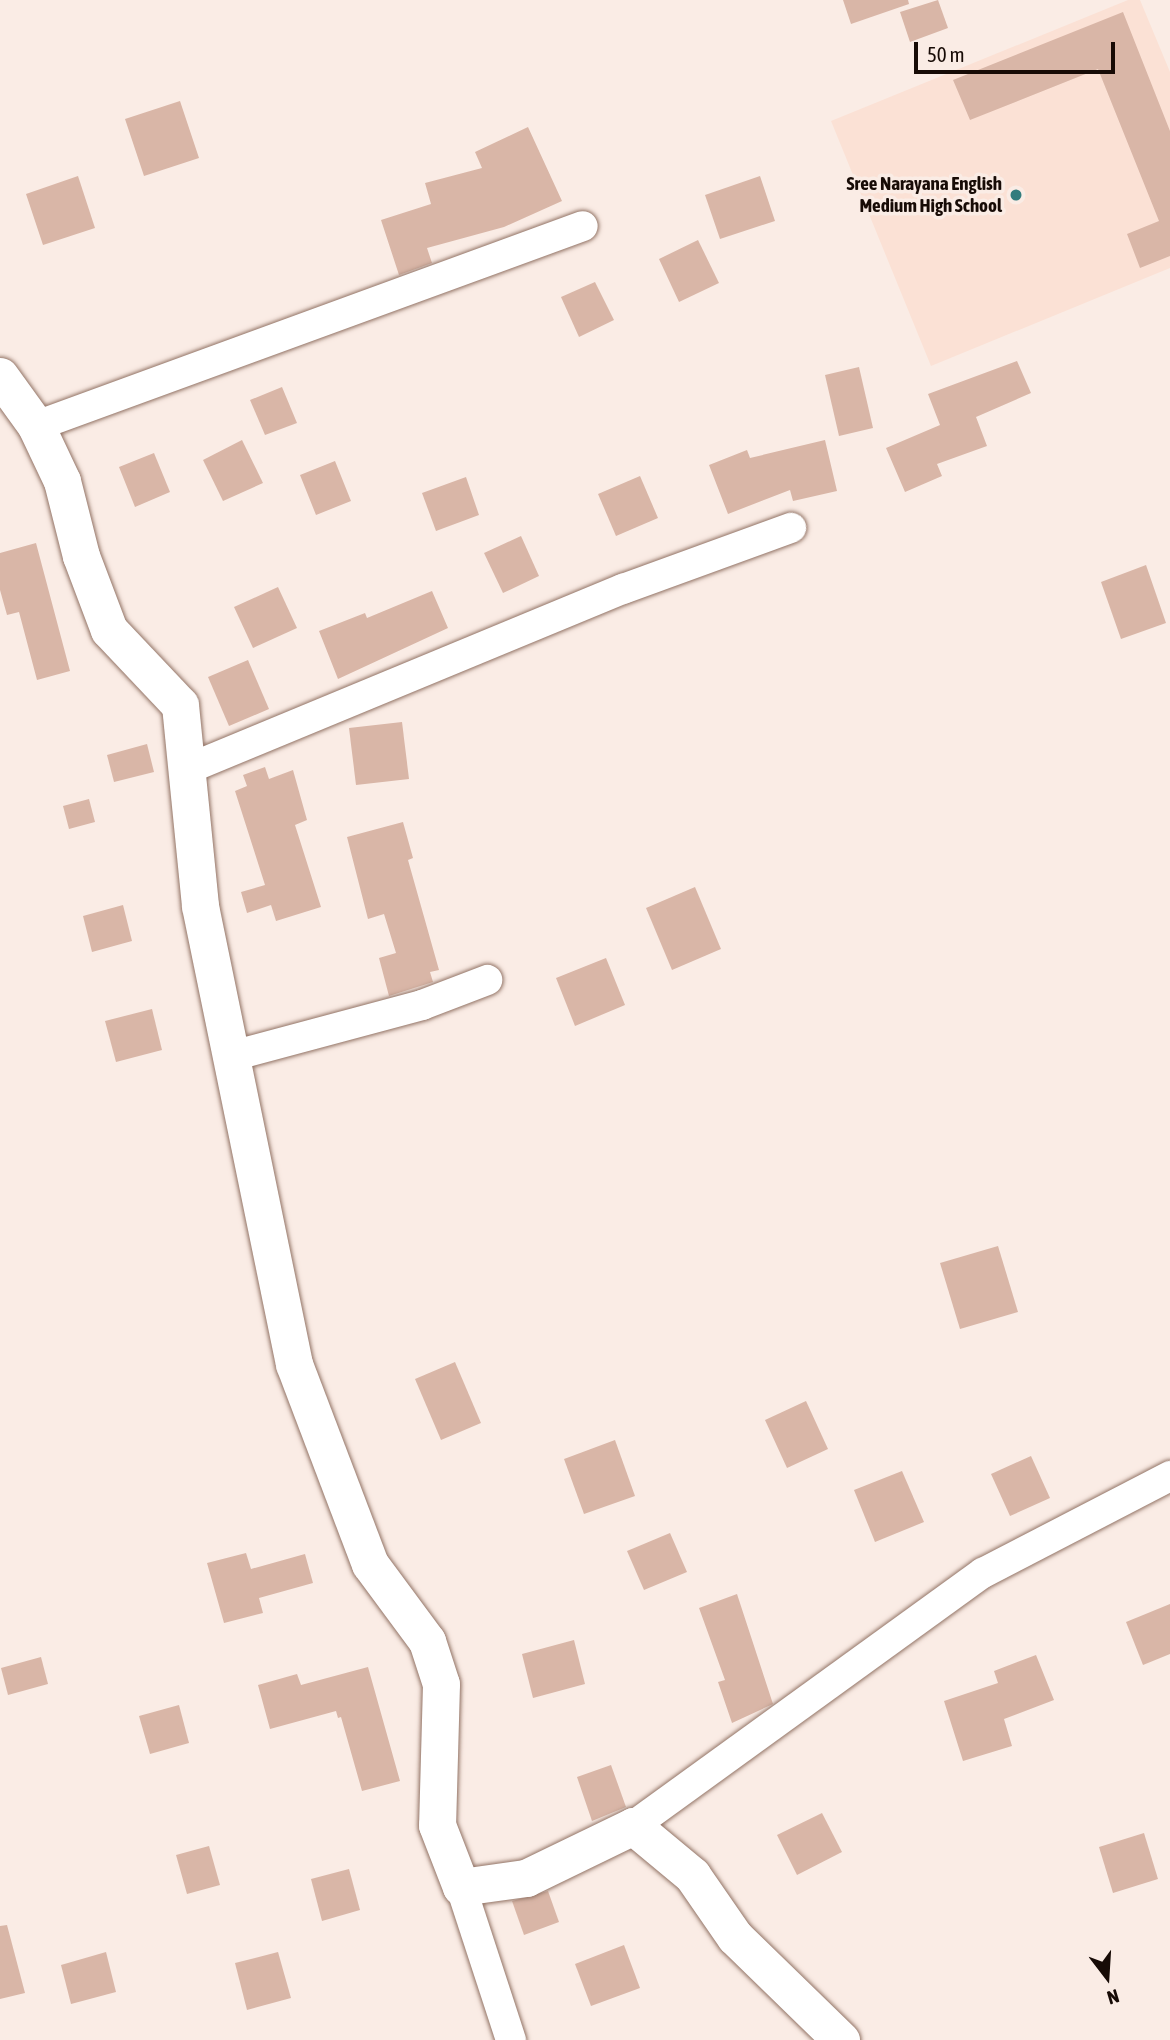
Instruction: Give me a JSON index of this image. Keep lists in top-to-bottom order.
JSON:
{
  "places": ["Sree Narayana English Medium High School"],
  "scale_bar": "50 m",
  "north": "bottom"
}
